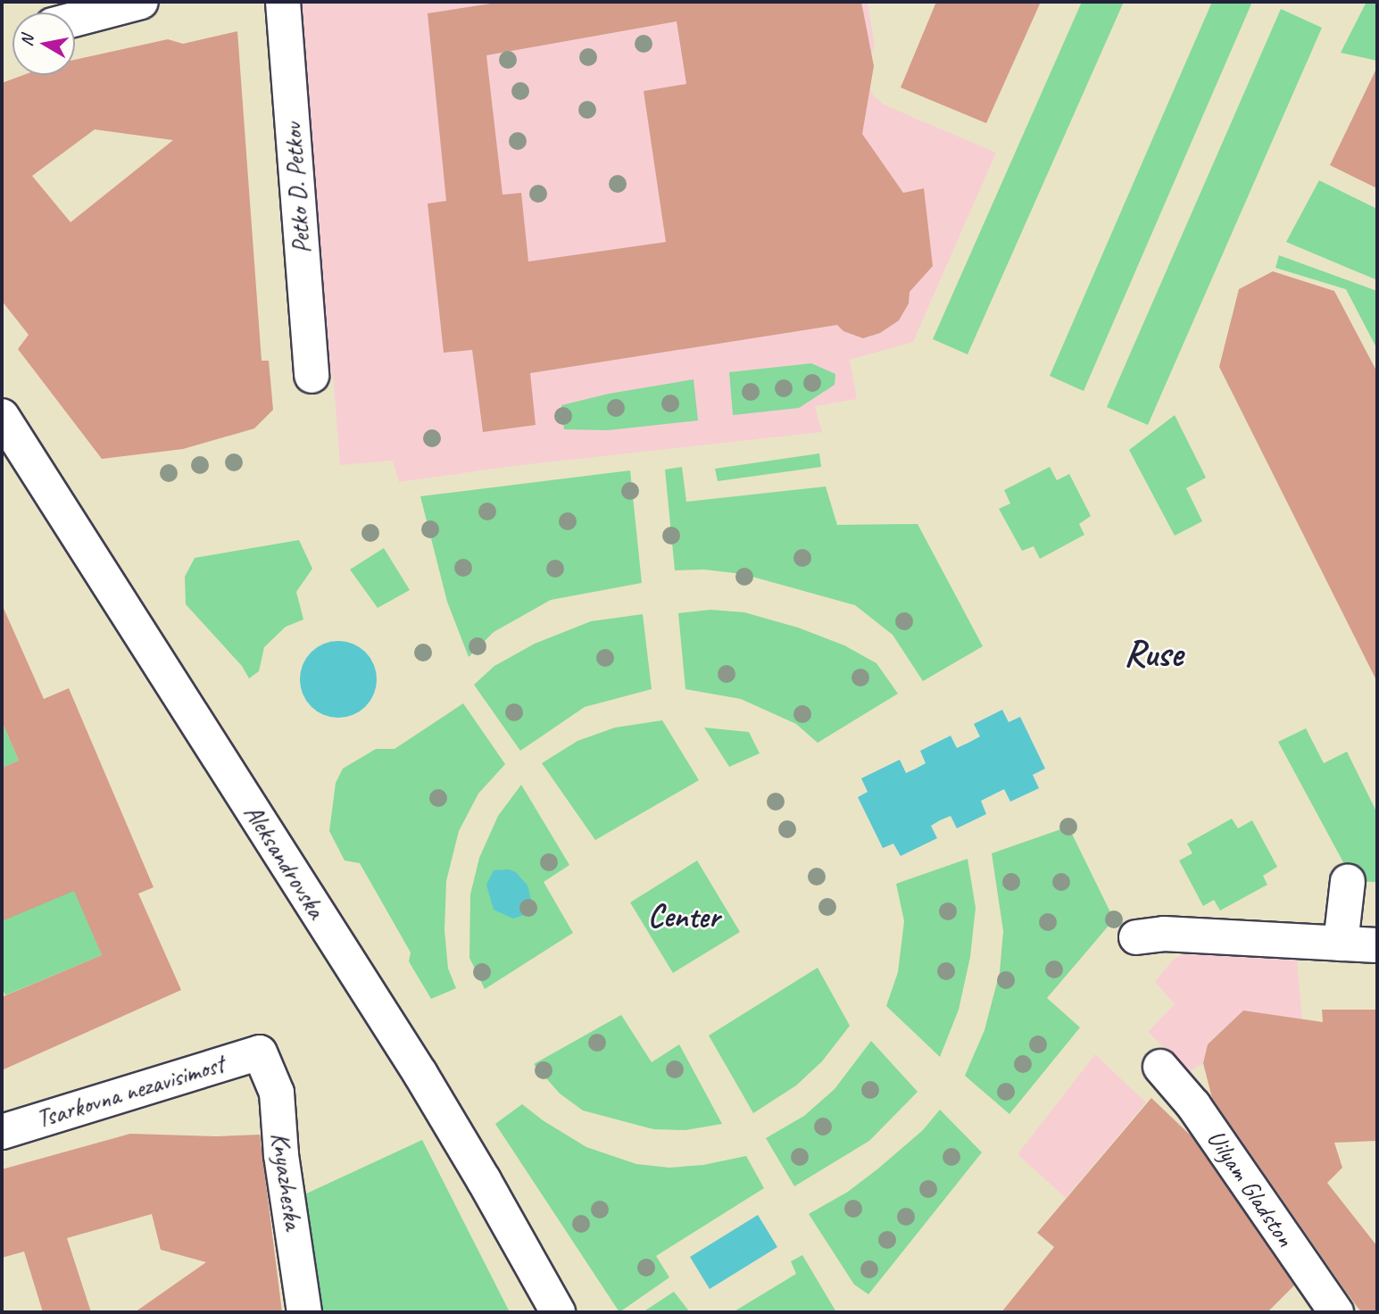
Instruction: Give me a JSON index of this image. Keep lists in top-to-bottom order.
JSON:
{
  "streets": {
    "street": [
      "Petko D. Petkov",
      "Aleksandrovska",
      "Tsarkovna nezavisimost",
      "Knyazheska",
      "Uilyam Gladston"
    ]
  },
  "crossings": [
    ["Tsarkovna nezavisimost", "Knyazheska"]
  ],
  "districts": ["Ruse", "Center"],
  "north": "left"
}
